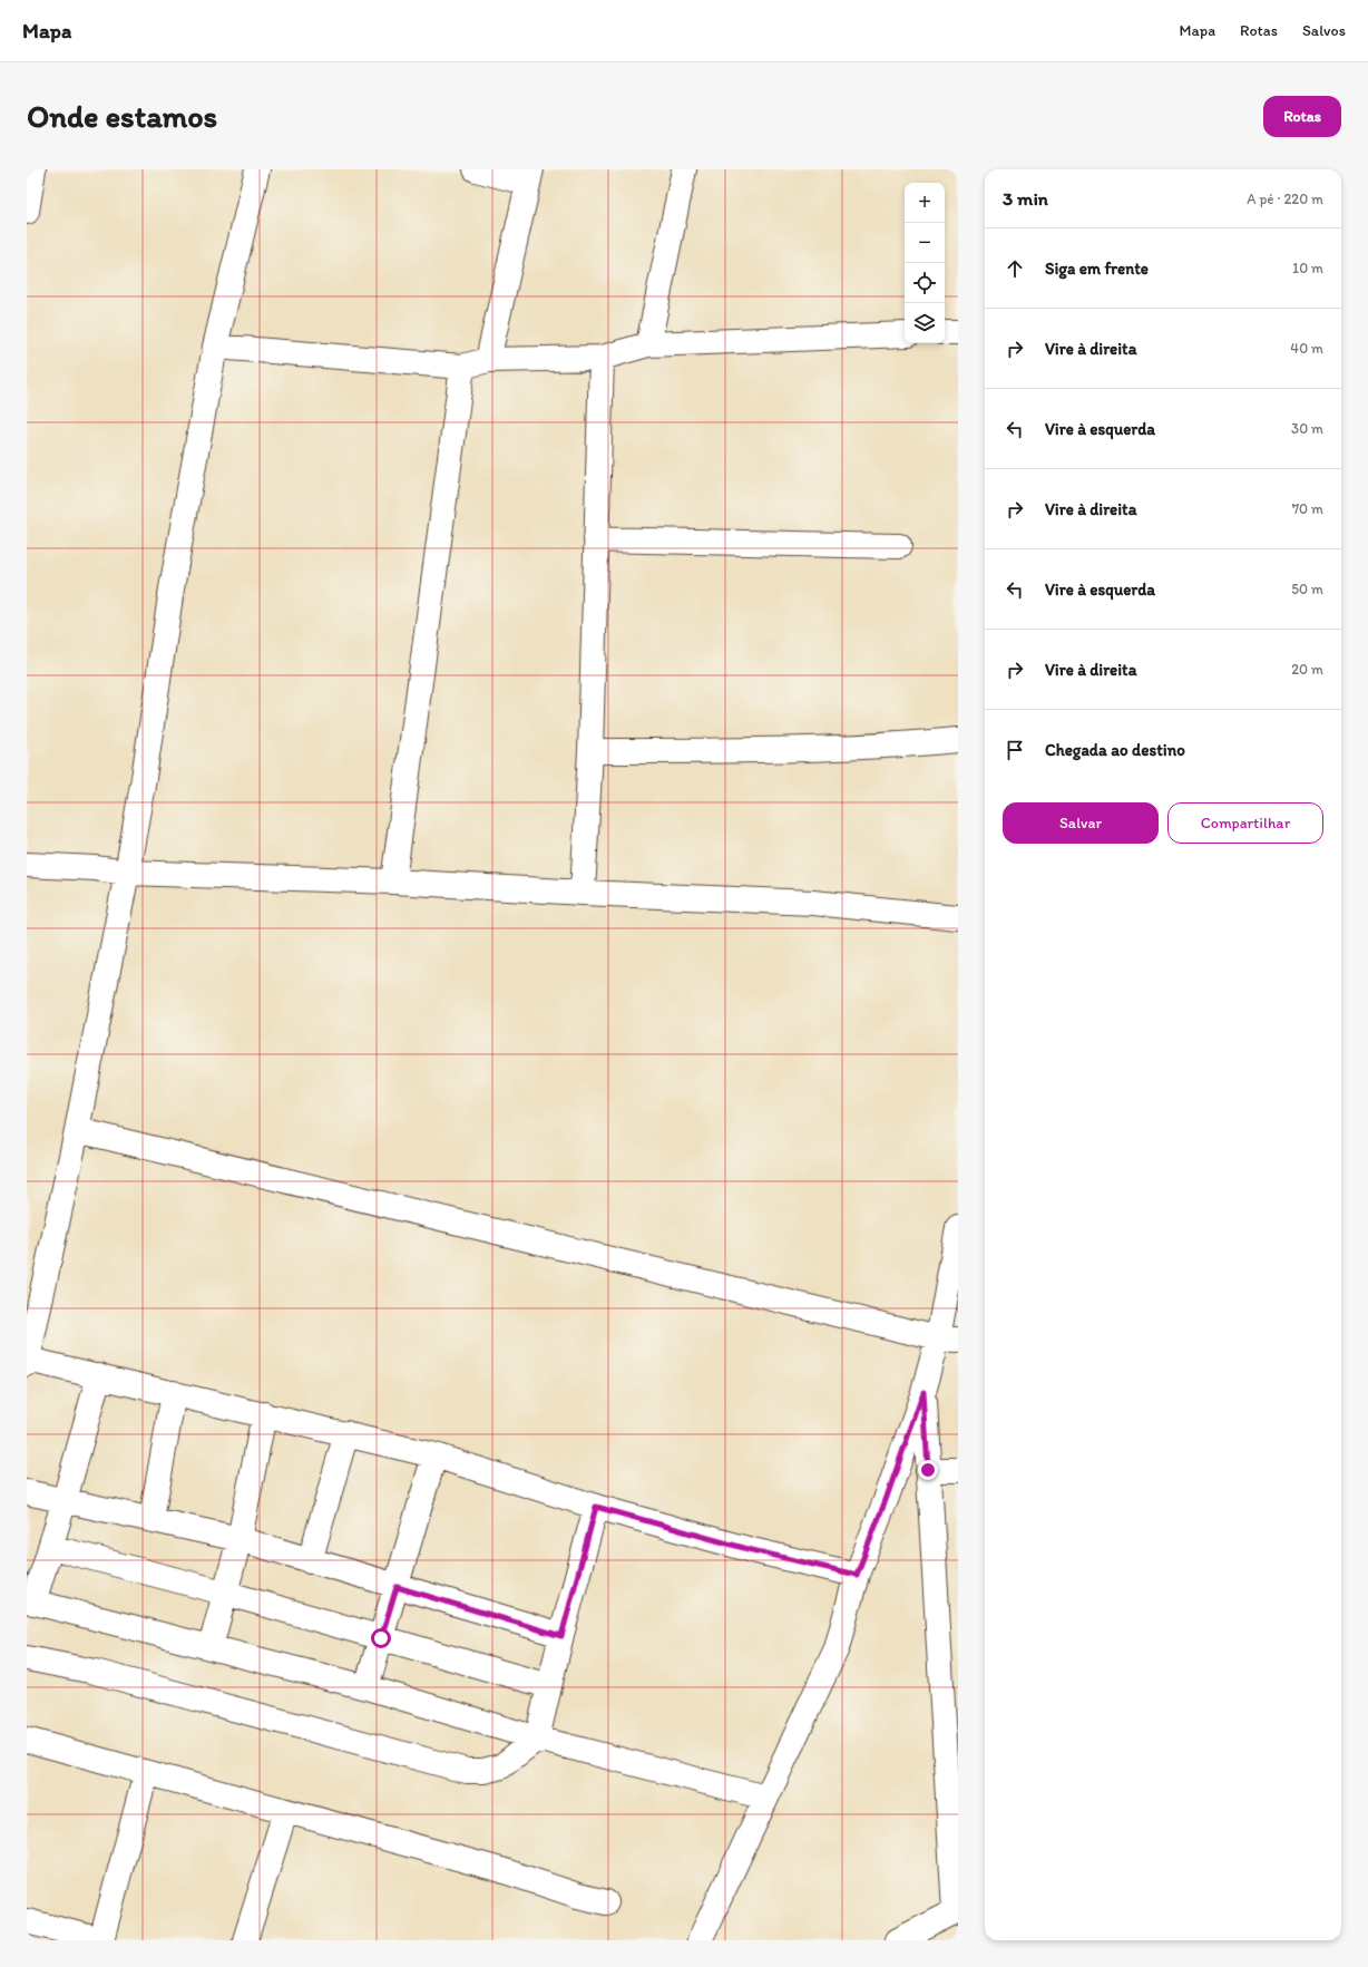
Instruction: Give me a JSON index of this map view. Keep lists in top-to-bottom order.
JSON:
{
  "page": {
    "header": "Mapa",
    "nav": ["Mapa", "Rotas", "Salvos"],
    "buttons": [
      "Rotas",
      ["Salvar", "Compartilhar"]
    ],
    "title": "Onde estamos",
    "heading": ["3 min", "A pé · 220 m"],
    "map_buttons": ["+", "−"],
    "list": [
      ["Siga em frente", "10 m"],
      ["Vire à direita", "40 m"],
      ["Vire à esquerda", "30 m"],
      ["Vire à direita", "70 m"],
      ["Vire à esquerda", "50 m"],
      ["Vire à direita", "20 m"],
      "Chegada ao destino"
    ]
  }
}
